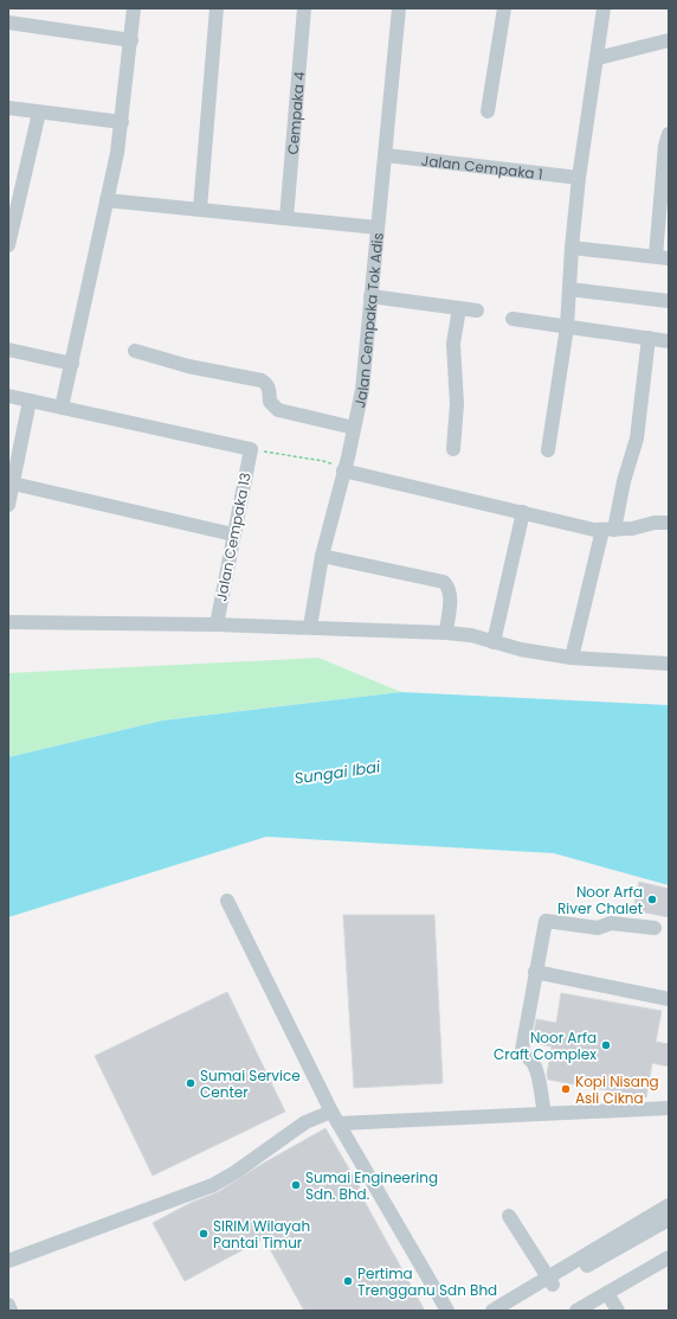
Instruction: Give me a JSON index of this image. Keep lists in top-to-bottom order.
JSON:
{
  "streets": {
    "street": [
      "Cempaka 4",
      "Jalan Cempaka 1",
      "Jalan Cempaka Tok Adis",
      "Jalan Cempaka 13"
    ]
  },
  "crossings": [
    ["Jalan Cempaka 1", "Jalan Cempaka Tok Adis"]
  ],
  "water": ["Sungai Ibai"],
  "places": [
    "Noor Arfa River Chalet",
    "Noor Arfa Craft Complex",
    "Sumai Service Center",
    "Kopi Nisang Asli Cikna",
    "Sumai Engineering Sdn. Bhd.",
    "SIRIM Wilayah Pantai Timur",
    "Pertima Trengganu Sdn Bhd"
  ]
}
